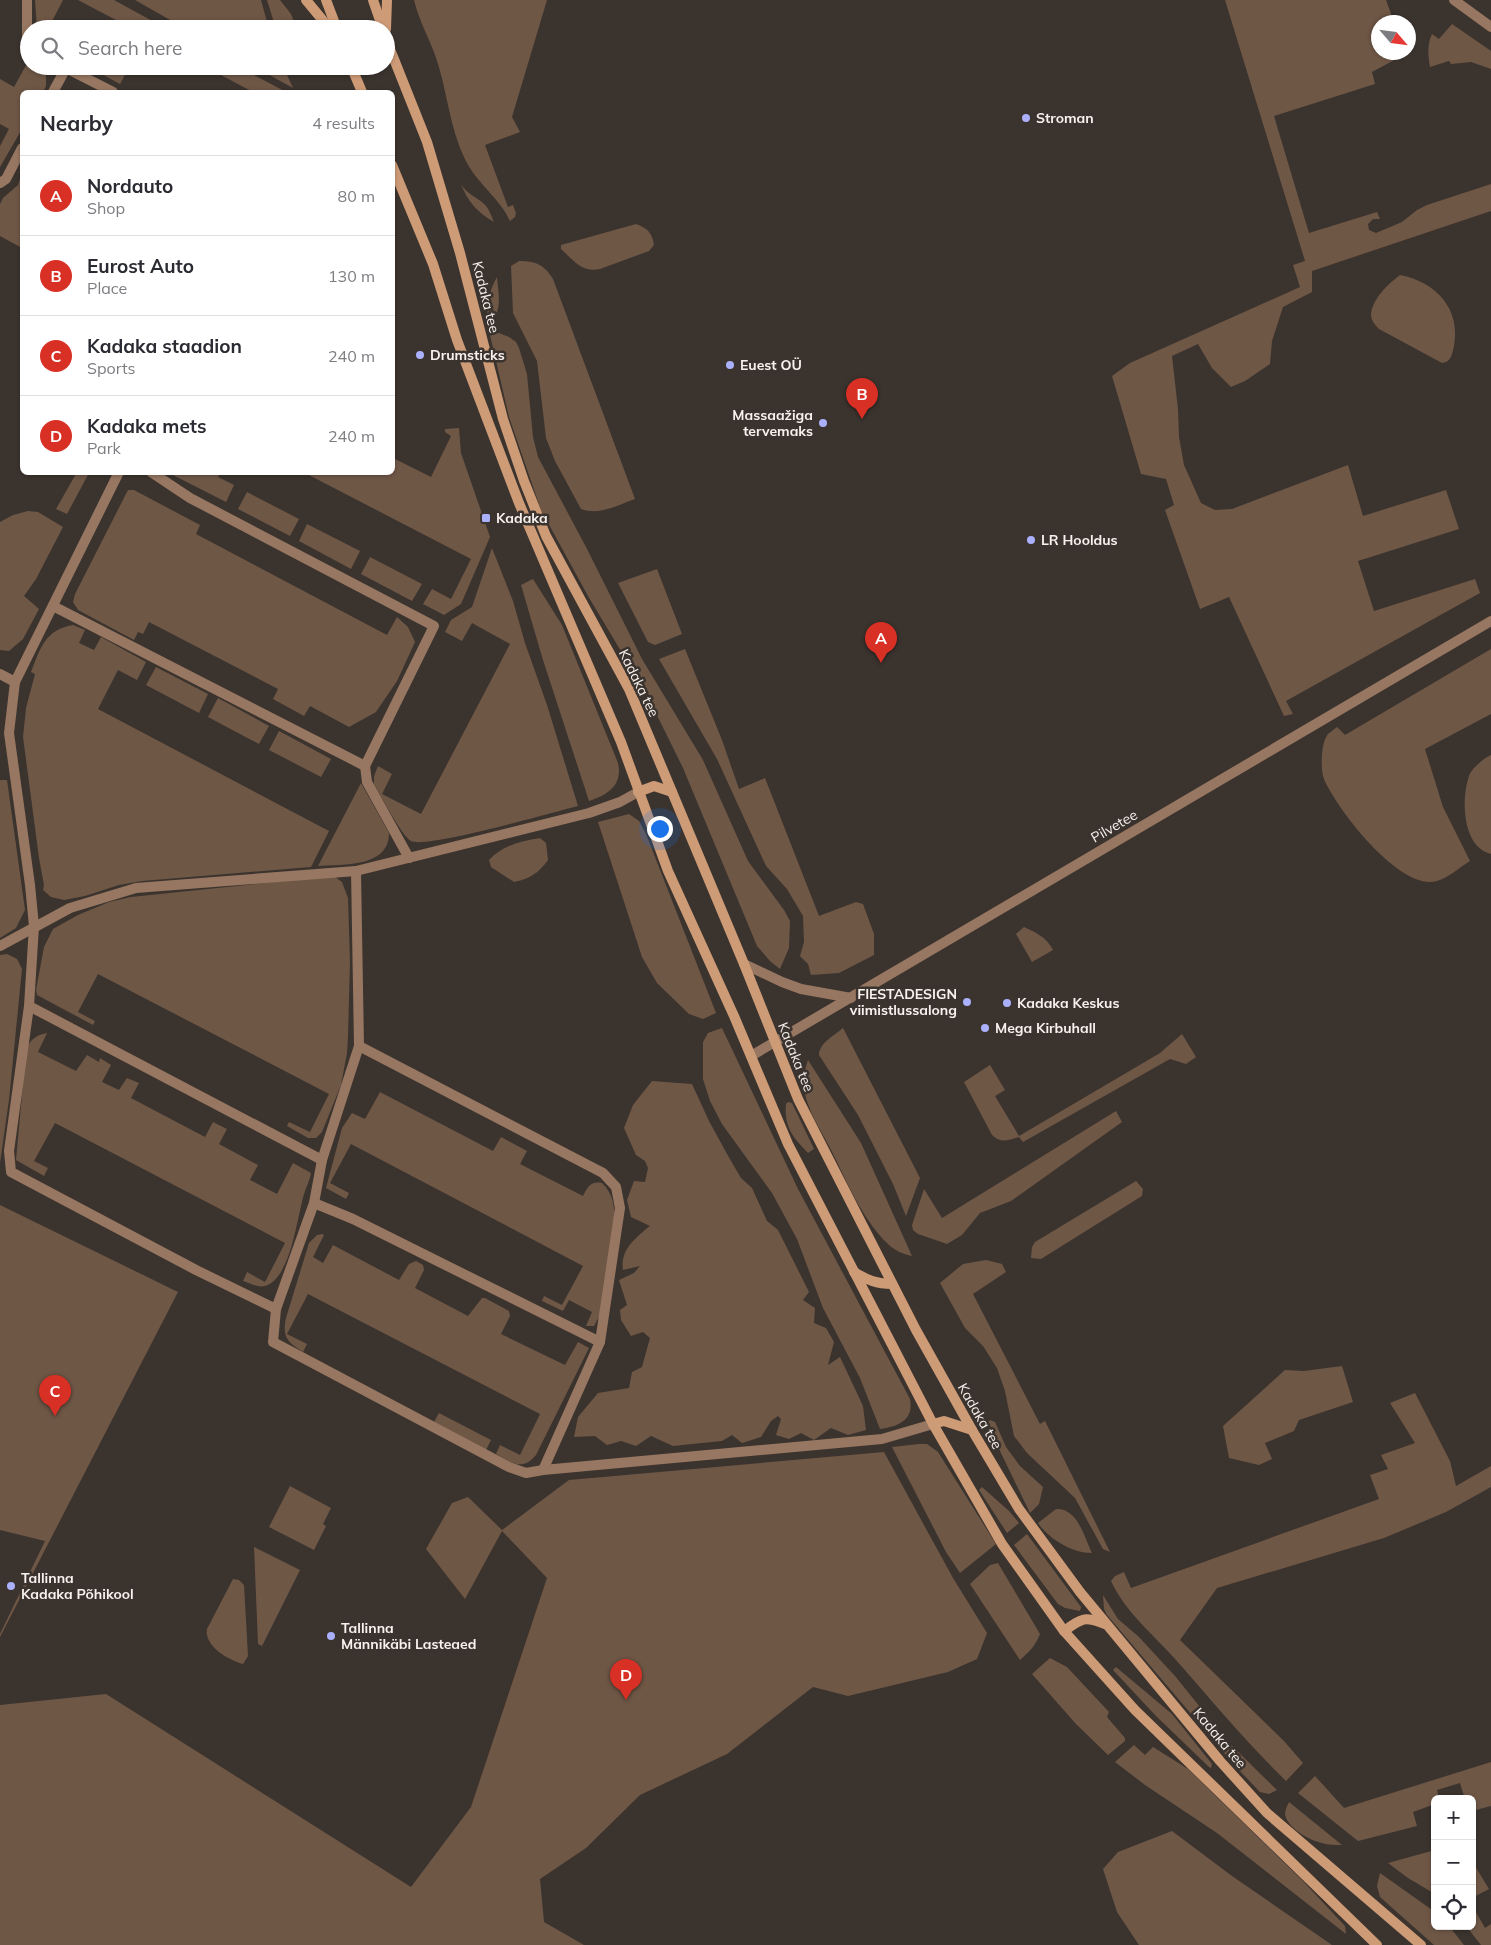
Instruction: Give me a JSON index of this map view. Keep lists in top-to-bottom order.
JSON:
{
  "streets": {
    "main road": ["Kadaka tee"],
    "street": ["Pilvetee"]
  },
  "crossings": [
    ["Kadaka tee", "Pilvetee"]
  ],
  "places": {
    "other": [
      "Stroman",
      "Drumsticks",
      "Euest OÜ",
      "Massaažiga tervemaks",
      "LR Hooldus",
      "FIESTADESIGN viimistlussalong",
      "Kadaka Keskus",
      "Mega Kirbuhall",
      "Tallinna Kadaka Põhikool",
      "Tallinna Männikäbi Lasteaed"
    ],
    "transit": ["Kadaka"]
  },
  "north": "bottom right",
  "page": {
    "search": "Search here",
    "heading": ["Nearby", "4 results"],
    "list": [
      {
        "mark": "A",
        "name": "Nordauto",
        "note": "Shop",
        "value": "80 m"
      },
      {
        "mark": "B",
        "name": "Eurost Auto",
        "note": "Place",
        "value": "130 m"
      },
      {
        "mark": "C",
        "name": "Kadaka staadion",
        "note": "Sports",
        "value": "240 m"
      },
      {
        "mark": "D",
        "name": "Kadaka mets",
        "note": "Park",
        "value": "240 m"
      }
    ],
    "pins": [
      "B",
      "A",
      "C",
      "D"
    ],
    "map_buttons": ["+", "−"]
  }
}
